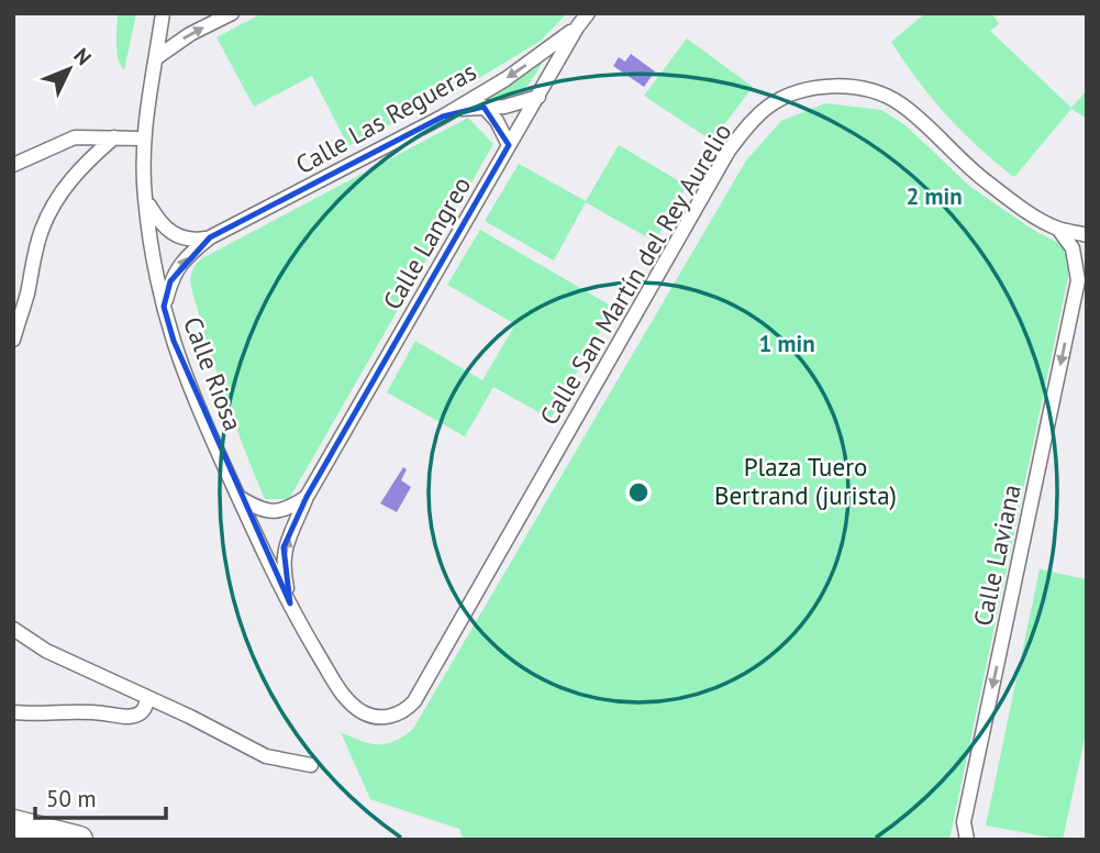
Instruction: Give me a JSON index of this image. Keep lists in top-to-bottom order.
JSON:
{
  "streets": {
    "street": [
      "Calle Las Regueras",
      "Calle Langreo",
      "Calle San Martín del Rey Aurelio",
      "Calle Riosa",
      "Calle Laviana"
    ]
  },
  "crossings": [
    ["Calle Las Regueras", "Calle Langreo"],
    ["Calle Las Regueras", "Calle Riosa"],
    ["Calle Langreo", "Calle Riosa"],
    ["Calle San Martín del Rey Aurelio", "Calle Riosa"],
    ["Calle San Martín del Rey Aurelio", "Calle Laviana"]
  ],
  "one_way": ["Calle Laviana"],
  "parks": ["Plaza Tuero Bertrand (jurista)"],
  "scale_bar": "50 m",
  "north": "top right",
  "rings": ["2 min", "1 min"]
}
